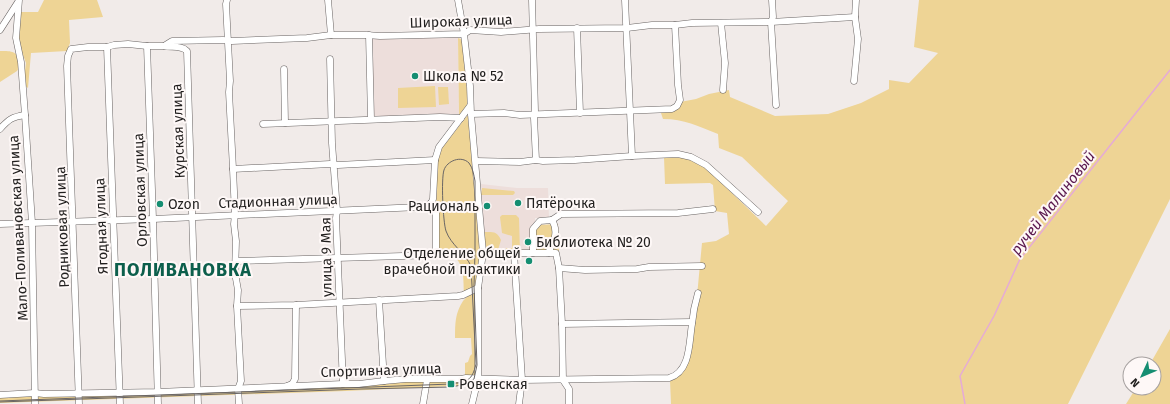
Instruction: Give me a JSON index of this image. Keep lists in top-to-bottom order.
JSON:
{
  "streets": {
    "street": [
      "Широкая улица",
      "Курская улица",
      "Орловская улица",
      "Стадионная улица",
      "Ягодная улица",
      "Родниковая улица",
      "Мало-Поливановская улица",
      "улица 9 Мая",
      "Спортивная улица"
    ]
  },
  "crossings": [
    ["Широкая улица", "Курская улица"],
    ["Широкая улица", "Орловская улица"],
    ["Широкая улица", "Ягодная улица"],
    ["Широкая улица", "Родниковая улица"],
    ["Курская улица", "Стадионная улица"],
    ["Курская улица", "Спортивная улица"],
    ["Орловская улица", "Стадионная улица"],
    ["Орловская улица", "Спортивная улица"],
    ["Стадионная улица", "Ягодная улица"],
    ["Стадионная улица", "Родниковая улица"],
    ["Стадионная улица", "Мало-Поливановская улица"],
    ["Стадионная улица", "улица 9 Мая"],
    ["Ягодная улица", "Спортивная улица"],
    ["Родниковая улица", "Спортивная улица"],
    ["Мало-Поливановская улица", "Спортивная улица"],
    ["улица 9 Мая", "Спортивная улица"]
  ],
  "districts": ["ПОЛИВАНОВКА"],
  "water": ["ручей Малиновый"],
  "places": {
    "other": [
      "Школа № 52",
      "Пятёрочка",
      "Ozon",
      "Рациональ",
      "Библиотека № 20",
      "Отделение общей врачебной практики"
    ],
    "transit": ["Ровенская"]
  },
  "north": "bottom left"
}
